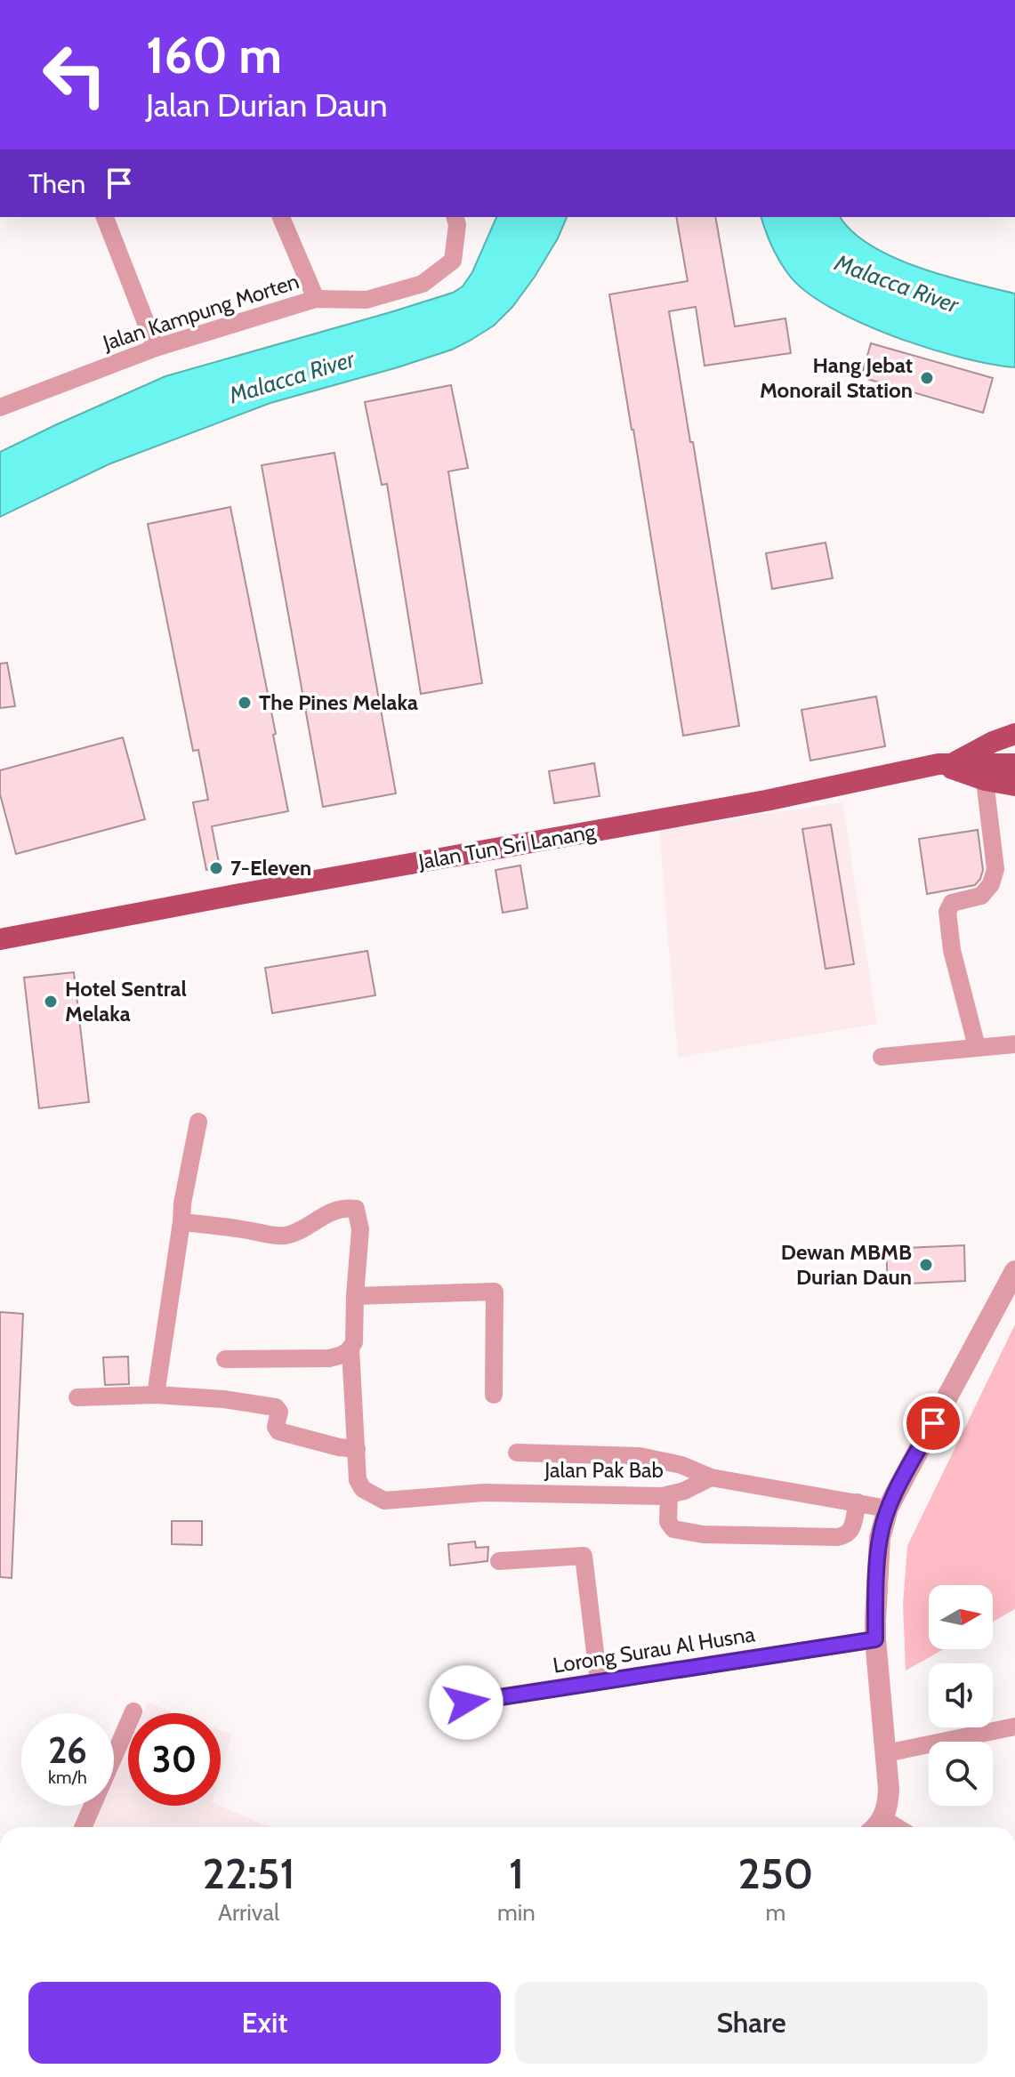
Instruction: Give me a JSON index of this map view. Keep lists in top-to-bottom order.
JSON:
{
  "streets": {
    "main road": ["Jalan Tun Sri Lanang"],
    "street": ["Jalan Kampung Morten", "Jalan Pak Bab", "Lorong Surau Al Husna"]
  },
  "water": ["Malacca River"],
  "places": [
    "Hang Jebat Monorail Station",
    "The Pines Melaka",
    "7-Eleven",
    "Hotel Sentral Melaka",
    "Dewan MBMB Durian Daun"
  ],
  "north": "right",
  "page": {
    "turn": ["160 m", "Jalan Durian Daun"],
    "then": "Then",
    "speed": "26 km/h",
    "limit": "30",
    "eta": [
      "22:51",
      "Arrival",
      "1",
      "min",
      "250",
      "m"
    ],
    "buttons": ["Exit", "Share"]
  }
}
